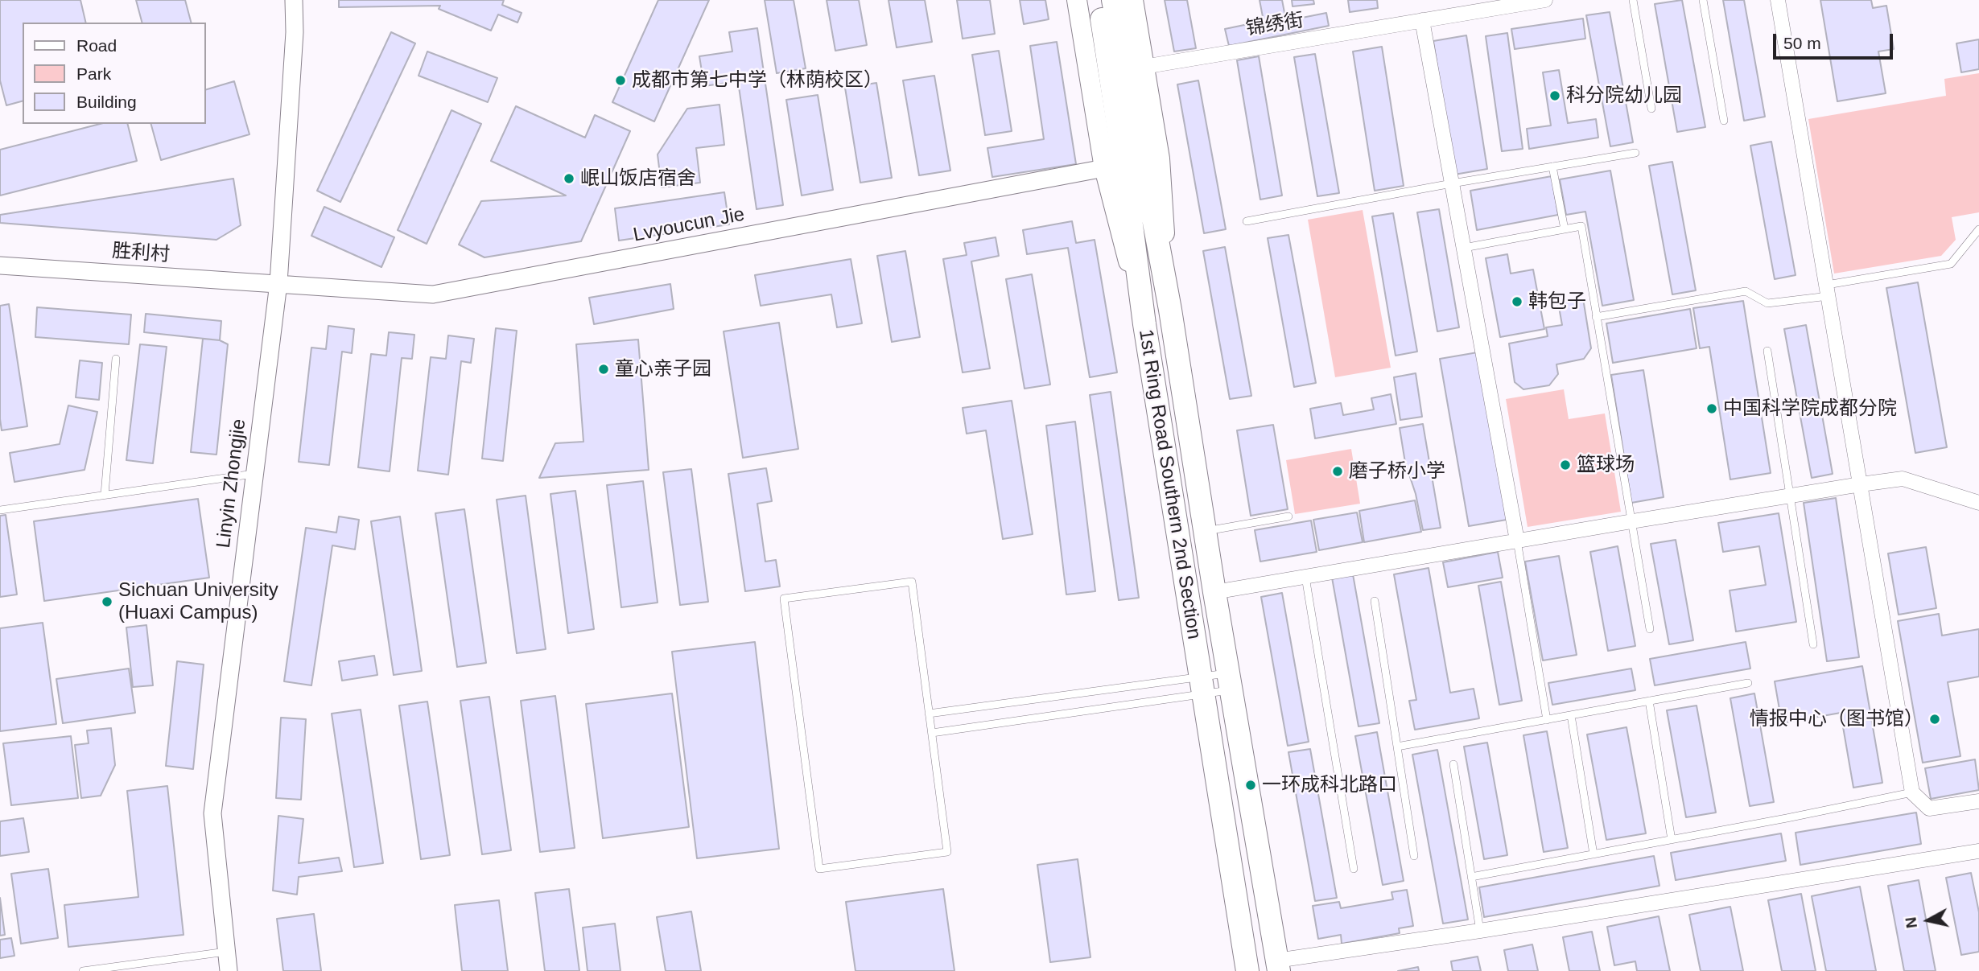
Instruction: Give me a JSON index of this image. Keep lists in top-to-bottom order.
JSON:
{
  "streets": {
    "main road": ["1st Ring Road Southern 2nd Section"],
    "street": [
      "锦绣街",
      "Lvyoucun Jie",
      "胜利村",
      "Linyin Zhongjie"
    ]
  },
  "crossings": [
    ["锦绣街", "1st Ring Road Southern 2nd Section"],
    ["Lvyoucun Jie", "胜利村"],
    ["Lvyoucun Jie", "Linyin Zhongjie"],
    ["Lvyoucun Jie", "1st Ring Road Southern 2nd Section"],
    ["胜利村", "Linyin Zhongjie"]
  ],
  "places": [
    "成都市第七中学（林荫校区）",
    "科分院幼儿园",
    "岷山饭店宿舍",
    "韩包子",
    "童心亲子园",
    "中国科学院成都分院",
    "篮球场",
    "磨子桥小学",
    "Sichuan University (Huaxi Campus)",
    "情报中心（图书馆）",
    "一环成科北路口"
  ],
  "legend": ["Road", "Park", "Building"],
  "scale_bar": "50 m",
  "north": "left"
}
